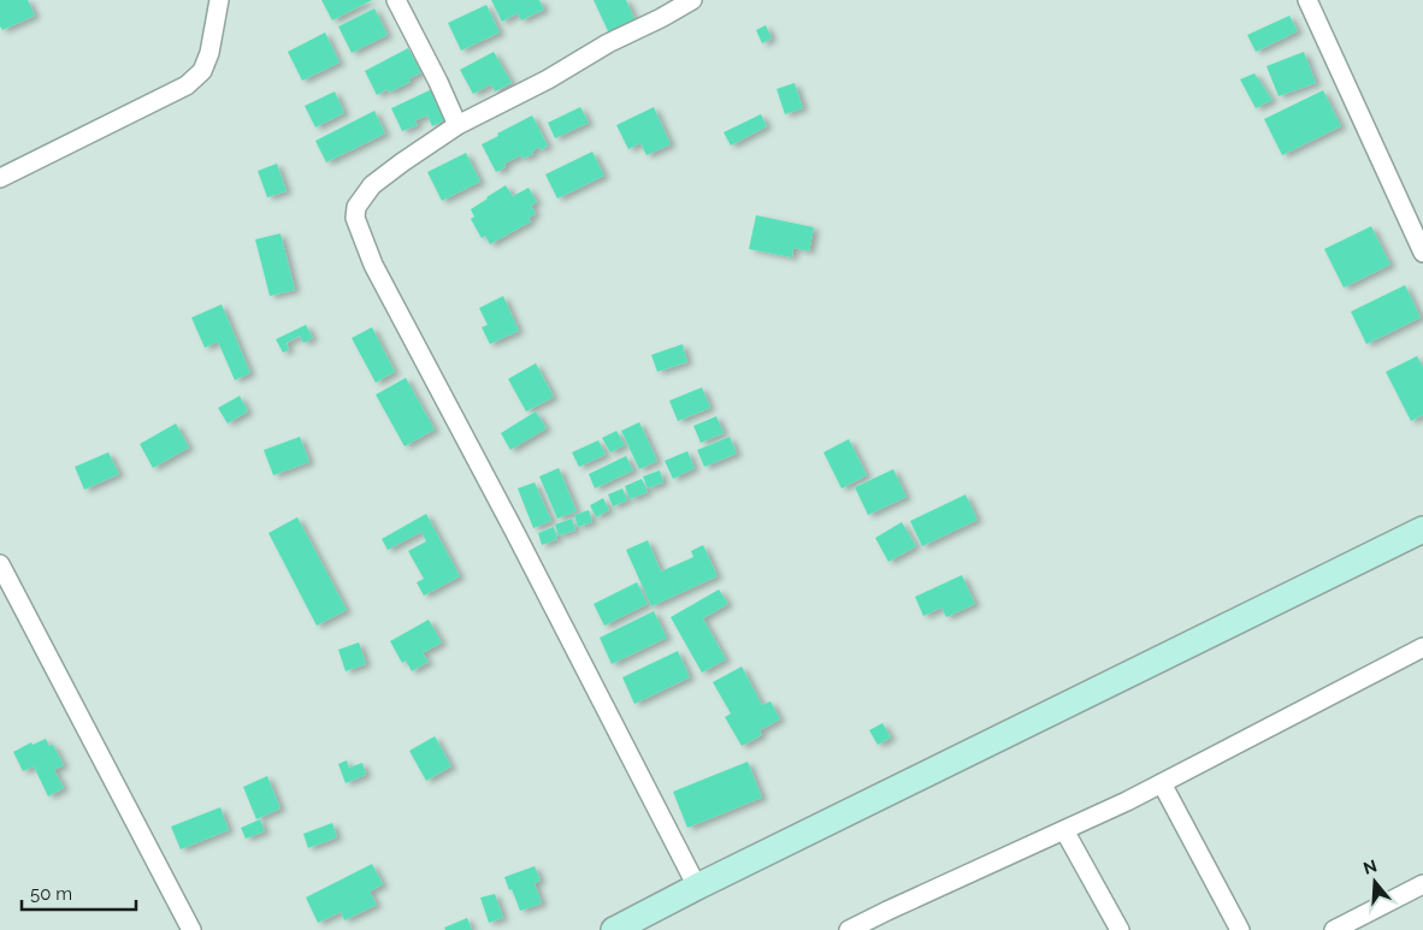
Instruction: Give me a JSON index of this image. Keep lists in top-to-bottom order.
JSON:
{
  "scale_bar": "50 m",
  "north": "top"
}
